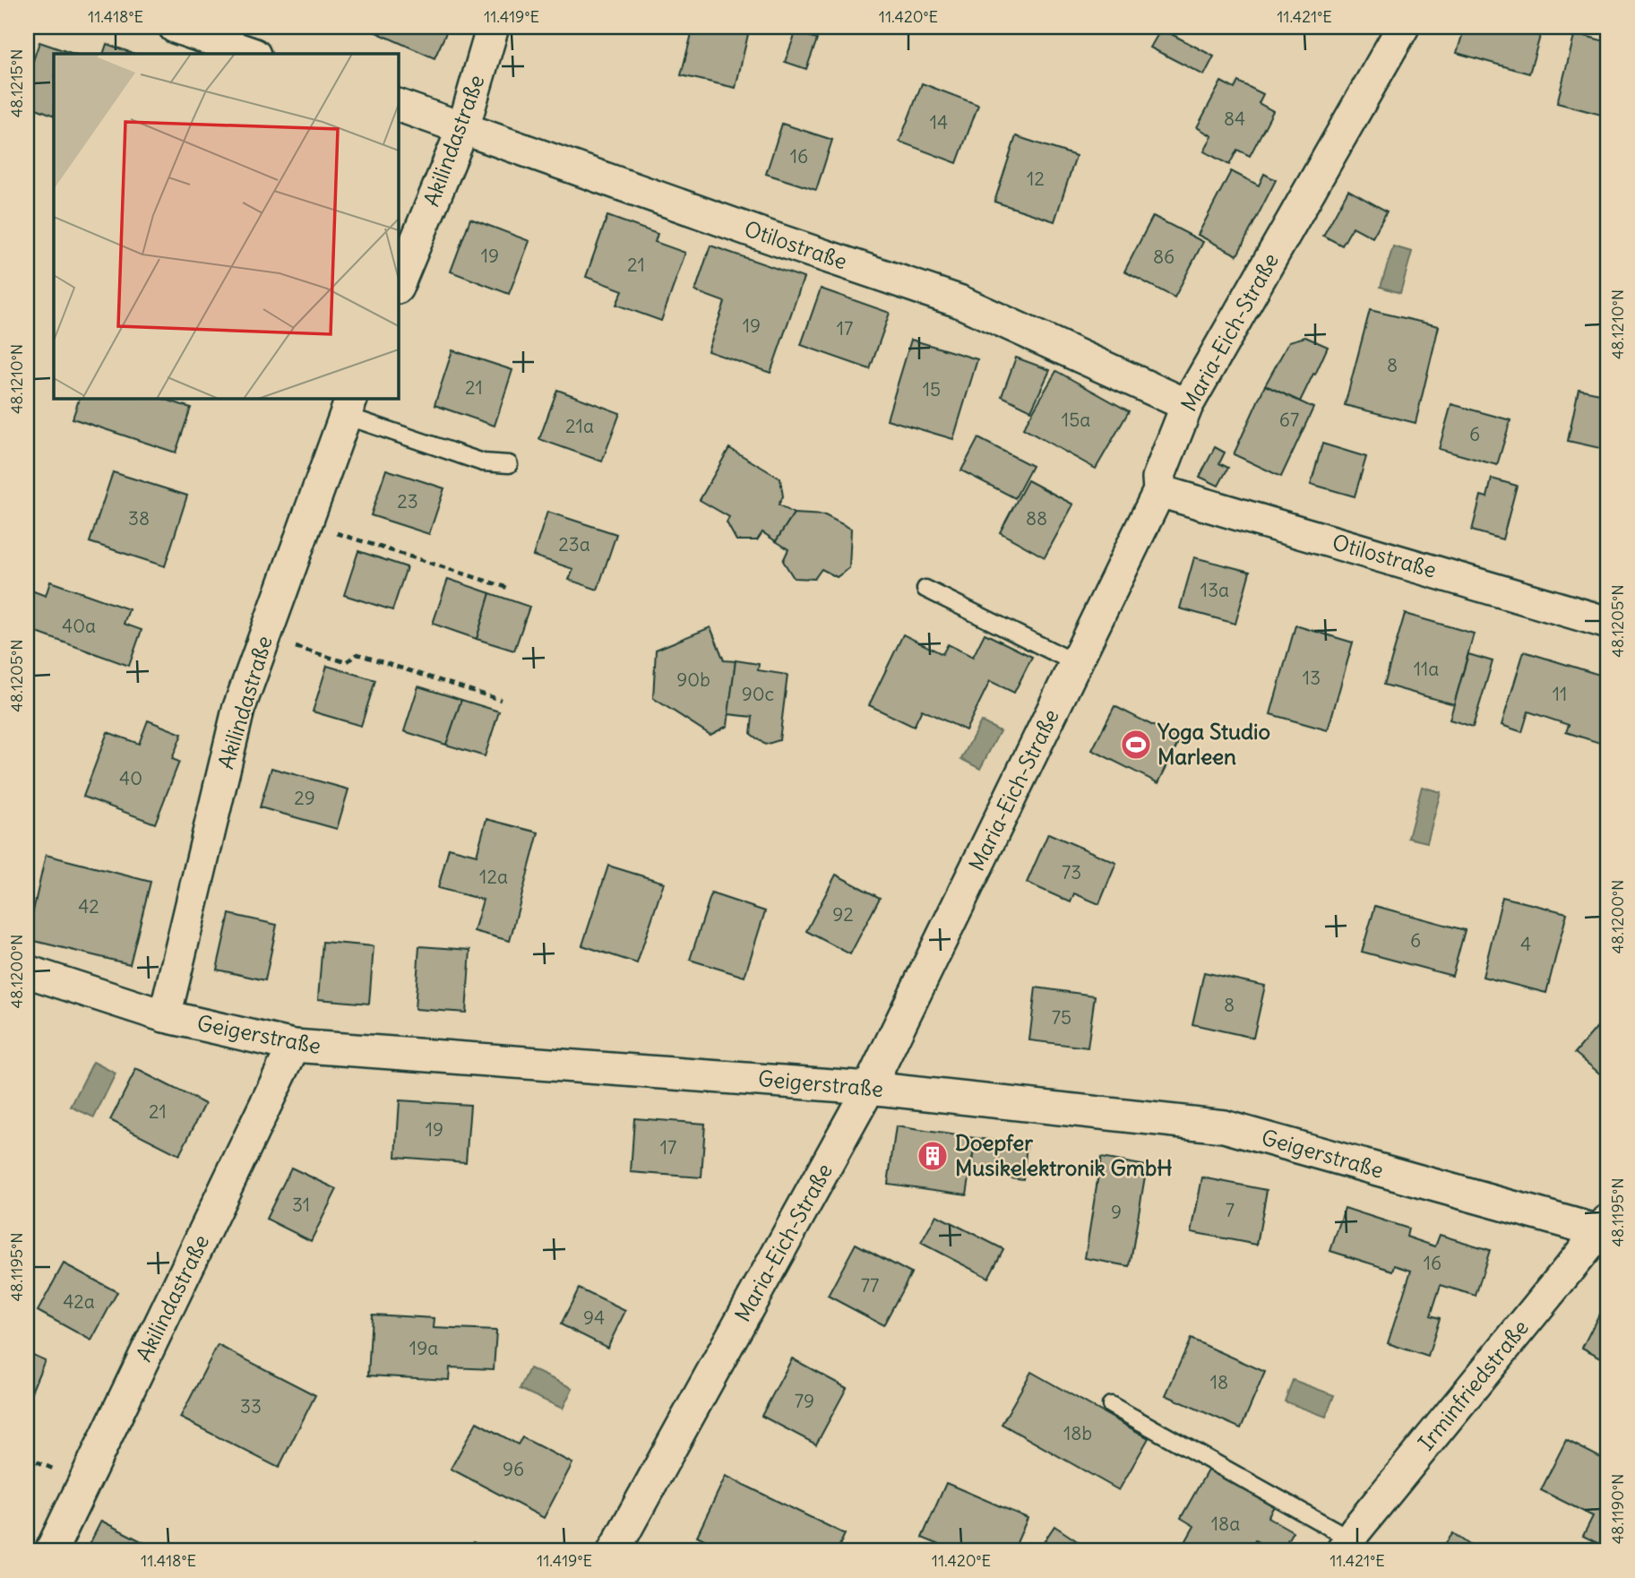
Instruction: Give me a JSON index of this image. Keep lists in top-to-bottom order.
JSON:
{
  "streets": {
    "street": [
      "Akilindastraße",
      "Otilostraße",
      "Maria-Eich-Straße",
      "Geigerstraße",
      "Irminfriedstraße"
    ]
  },
  "crossings": [
    ["Akilindastraße", "Otilostraße"],
    ["Akilindastraße", "Geigerstraße"],
    ["Otilostraße", "Maria-Eich-Straße"],
    ["Maria-Eich-Straße", "Geigerstraße"],
    ["Geigerstraße", "Irminfriedstraße"]
  ],
  "places": {
    "sports": ["Yoga Studio Marleen"],
    "building": ["Doepfer Musikelektronik GmbH"]
  },
  "house_numbers": [
    "84",
    "14",
    "16",
    "12",
    "19",
    "86",
    "21",
    "19",
    "17",
    "8",
    "21",
    "15",
    "15a",
    "67",
    "21a",
    "6",
    "23",
    "38",
    "88",
    "23a",
    "13a",
    "40a",
    "11a",
    "13",
    "90b",
    "90c",
    "11",
    "40",
    "29",
    "73",
    "12a",
    "42",
    "92",
    "6",
    "4",
    "8",
    "75",
    "21",
    "19",
    "17",
    "31",
    "7",
    "9",
    "16",
    "77",
    "42a",
    "94",
    "19a",
    "18",
    "79",
    "33",
    "18b",
    "96",
    "18a"
  ],
  "coordinates": [
    "11.418°E",
    "11.419°E",
    "11.420°E",
    "11.421°E",
    "48.1215°N",
    "48.1210°N",
    "48.1205°N",
    "48.1200°N",
    "48.1195°N",
    "48.1190°N"
  ]
}
